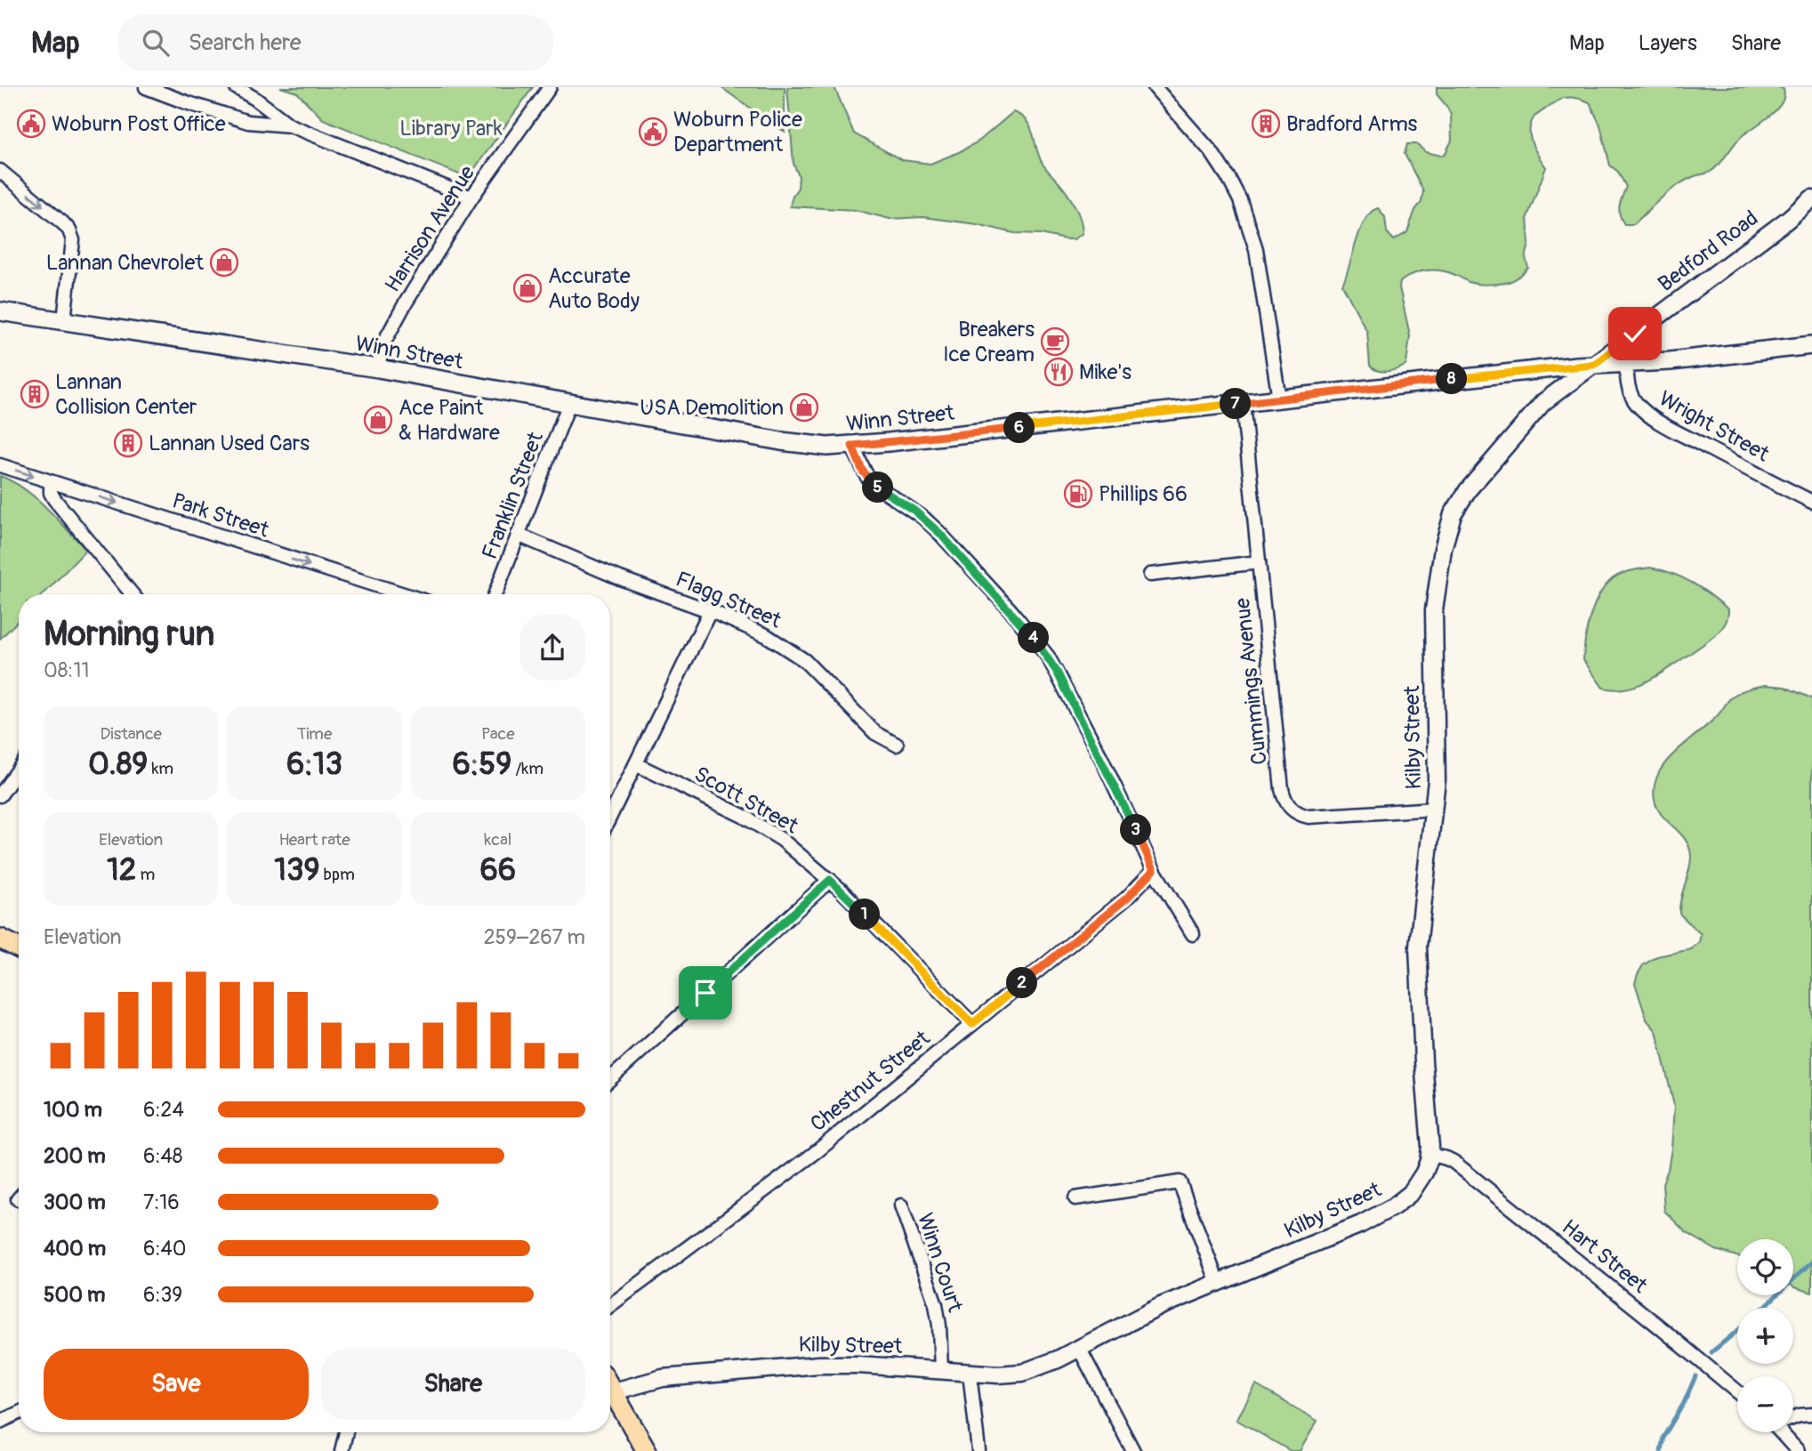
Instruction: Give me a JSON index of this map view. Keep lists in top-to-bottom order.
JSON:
{
  "streets": {
    "main road": ["Winn Street"],
    "street": [
      "Harrison Avenue",
      "Bedford Road",
      "Wright Street",
      "Franklin Street",
      "Park Street",
      "Flagg Street",
      "Cummings Avenue",
      "Kilby Street",
      "Scott Street",
      "Chestnut Street",
      "Hart Street",
      "Winn Court"
    ]
  },
  "crossings": [
    ["Harrison Avenue", "Winn Street"],
    ["Bedford Road", "Winn Street"],
    ["Bedford Road", "Kilby Street"],
    ["Winn Street", "Wright Street"],
    ["Winn Street", "Franklin Street"],
    ["Winn Street", "Cummings Avenue"],
    ["Winn Street", "Kilby Street"],
    ["Franklin Street", "Flagg Street"],
    ["Cummings Avenue", "Kilby Street"],
    ["Kilby Street", "Hart Street"],
    ["Kilby Street", "Winn Court"],
    ["Scott Street", "Chestnut Street"]
  ],
  "one_way": ["Park Street"],
  "parks": ["Library Park"],
  "places": {
    "public building": ["Woburn Post Office", "Woburn Police Department"],
    "building": ["Bradford Arms", "Lannan Collision Center", "Lannan Used Cars"],
    "shop": [
      "Lannan Chevrolet",
      "Accurate Auto Body",
      "USA Demolition",
      "Ace Paint & Hardware"
    ],
    "cafe": ["Breakers Ice Cream"],
    "restaurant": ["Mike's"],
    "fuel station": ["Phillips 66"]
  },
  "page": {
    "header": "Map",
    "search": "Search here",
    "nav": ["Map", "Layers", "Share"],
    "pins": [
      "8",
      "7",
      "6",
      "5",
      "4",
      "3",
      "1",
      "2"
    ],
    "heading": ["Morning run", "08:11"],
    "stats": [
      ["Distance", "0.89 km"],
      ["Time", "6:13"],
      ["Pace", "6:59 /km"],
      ["Elevation", "12 m"],
      ["Heart rate", "139 bpm"],
      ["kcal", "66"]
    ],
    "chart": ["Elevation", "259–267 m"],
    "list": [
      {
        "name": "100 m",
        "note": "6:24"
      },
      {
        "name": "200 m",
        "note": "6:48"
      },
      {
        "name": "300 m",
        "note": "7:16"
      },
      {
        "name": "400 m",
        "note": "6:40"
      },
      {
        "name": "500 m",
        "note": "6:39"
      }
    ],
    "map_buttons": ["+", "−"],
    "buttons": ["Save", "Share"]
  }
}
